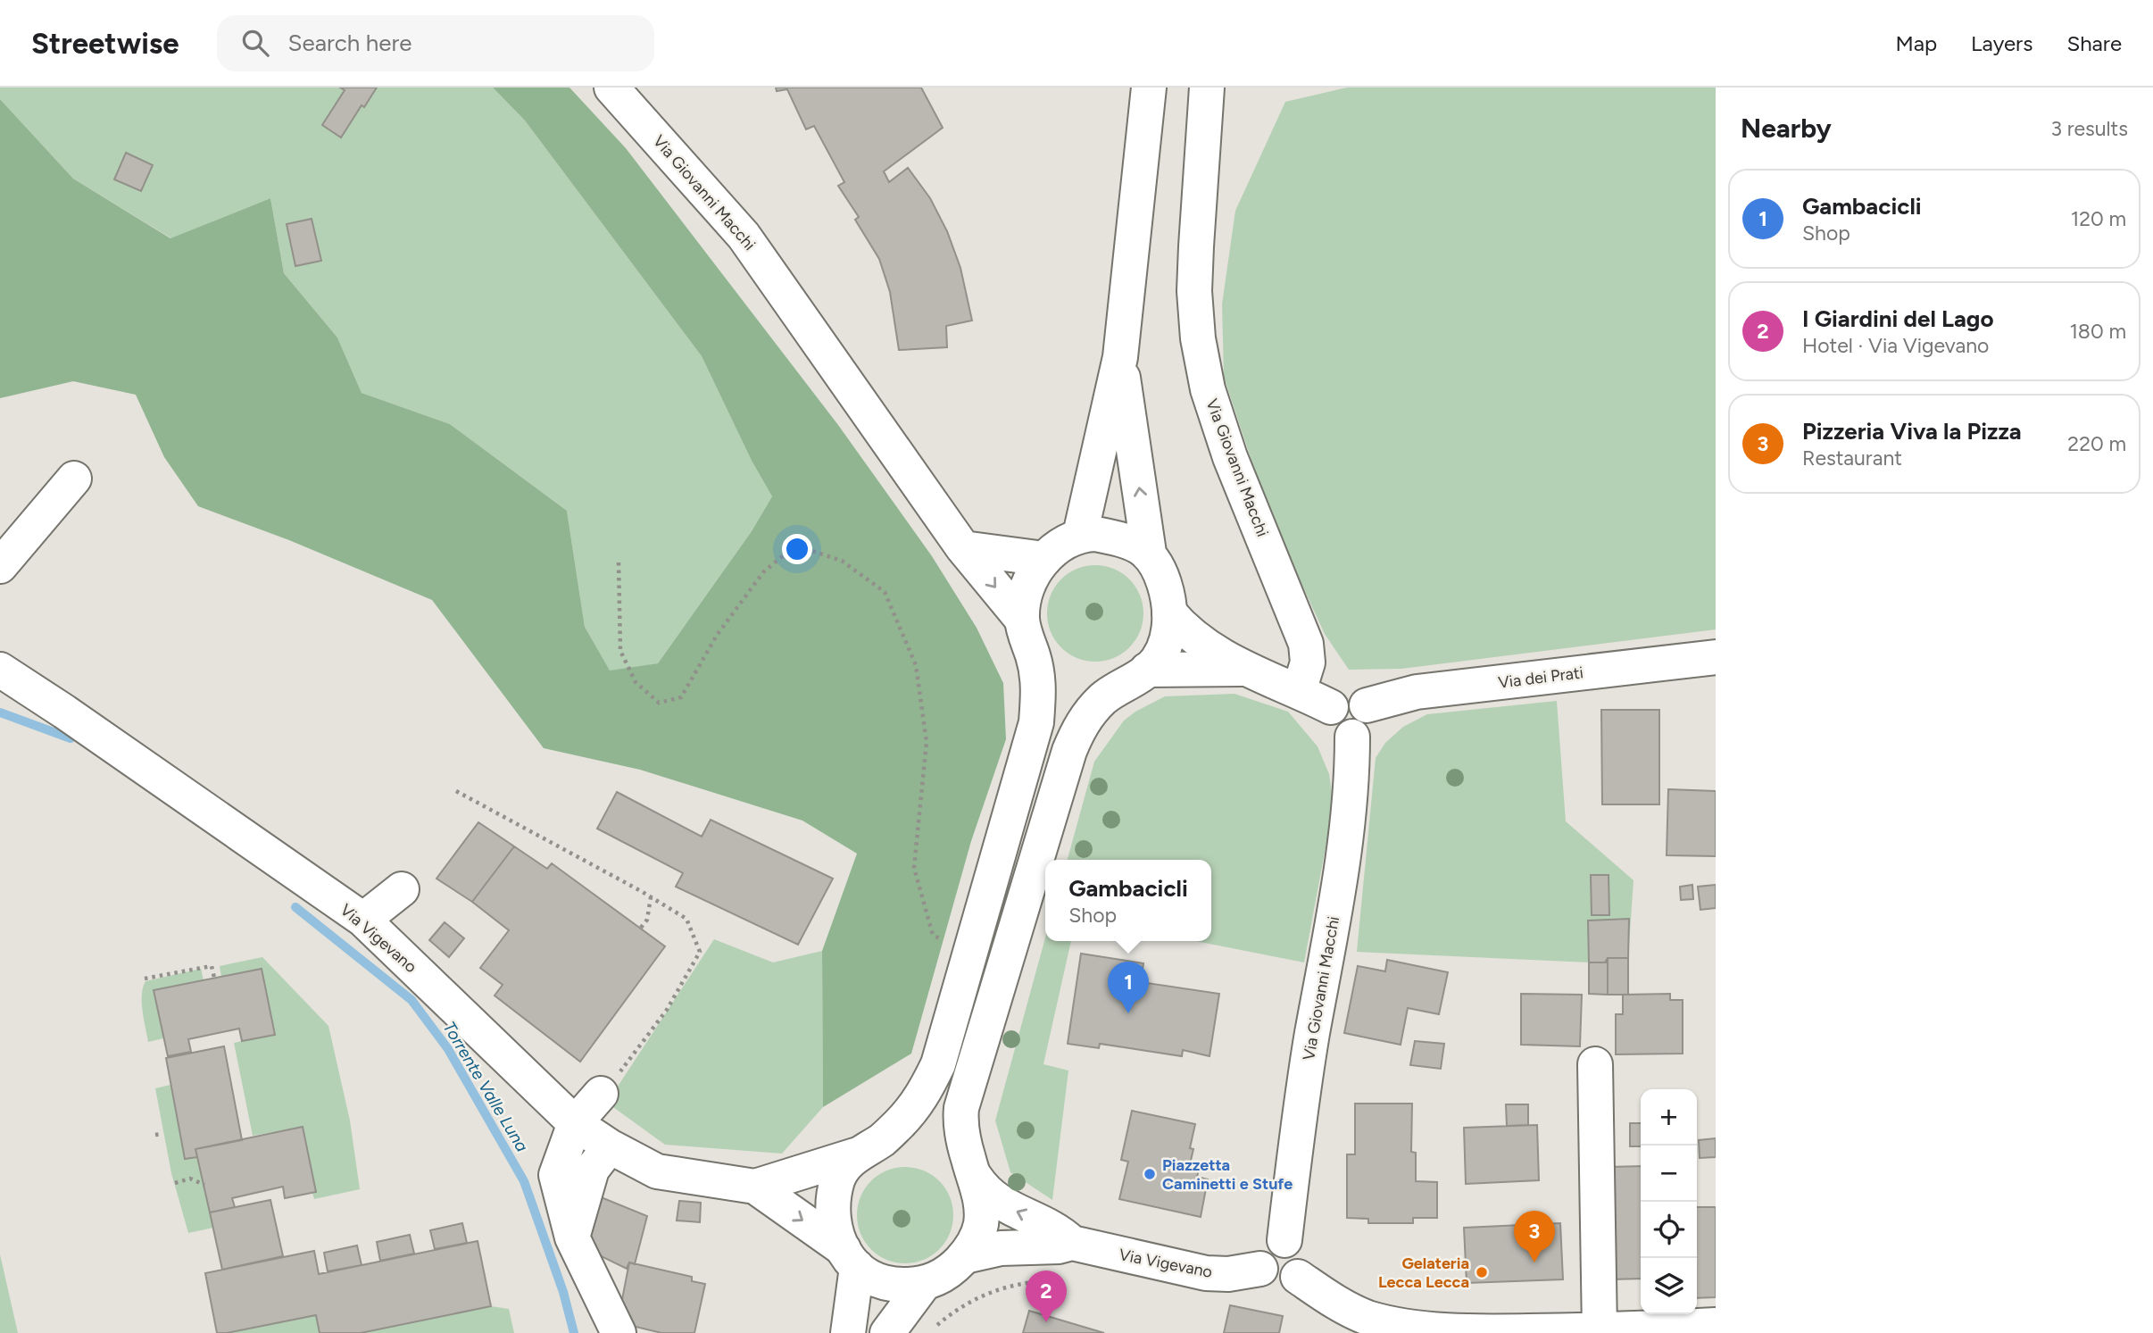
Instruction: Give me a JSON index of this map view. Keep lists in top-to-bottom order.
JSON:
{
  "streets": {
    "street": ["Via Giovanni Macchi", "Via dei Prati", "Via Vigevano"]
  },
  "crossings": [
    ["Via Giovanni Macchi", "Via dei Prati"],
    ["Via Giovanni Macchi", "Via Vigevano"]
  ],
  "water": ["Torrente Valle Luna"],
  "places": ["Piazzetta Caminetti e Stufe", "Gelateria Lecca Lecca"],
  "page": {
    "header": "Streetwise",
    "search": "Search here",
    "nav": ["Map", "Layers", "Share"],
    "heading": ["Nearby", "3 results"],
    "list": [
      {
        "mark": "1",
        "name": "Gambacicli",
        "note": "Shop",
        "value": "120 m"
      },
      {
        "mark": "2",
        "name": "I Giardini del Lago",
        "note": "Hotel · Via Vigevano",
        "value": "180 m"
      },
      {
        "mark": "3",
        "name": "Pizzeria Viva la Pizza",
        "note": "Restaurant",
        "value": "220 m"
      }
    ],
    "popup": ["Gambacicli", "Shop"],
    "pins": ["1", "3", "2"],
    "map_buttons": ["+", "−"]
  }
}
